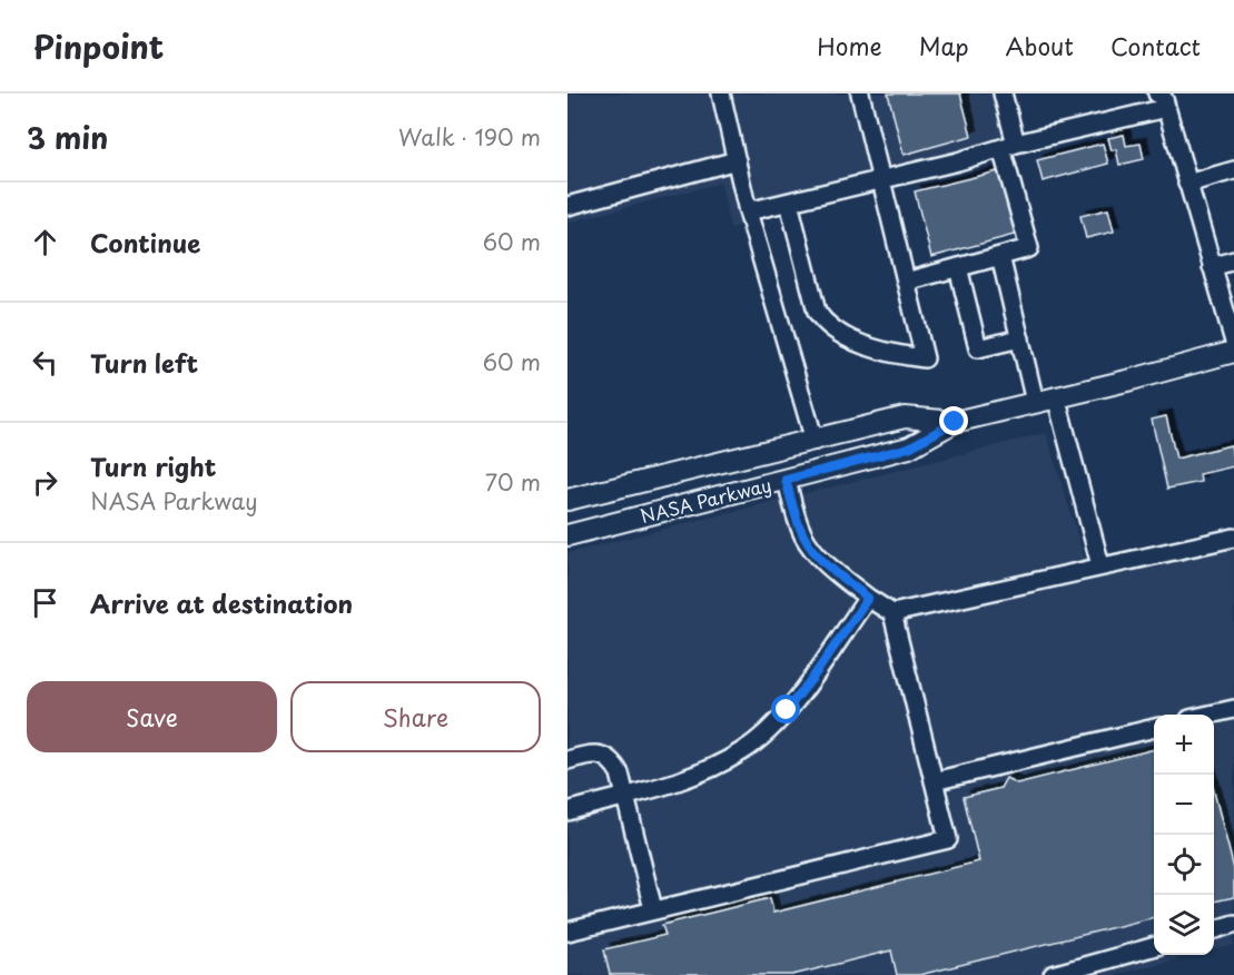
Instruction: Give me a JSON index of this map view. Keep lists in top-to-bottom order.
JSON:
{
  "streets": {
    "main road": ["NASA Parkway"]
  },
  "page": {
    "header": "Pinpoint",
    "nav": [
      "Home",
      "Map",
      "About",
      "Contact"
    ],
    "heading": ["3 min", "Walk · 190 m"],
    "list": [
      ["Continue", "60 m"],
      ["Turn left", "60 m"],
      ["Turn right", "NASA Parkway", "70 m"],
      "Arrive at destination"
    ],
    "buttons": ["Save", "Share"],
    "map_buttons": ["+", "−"]
  }
}
